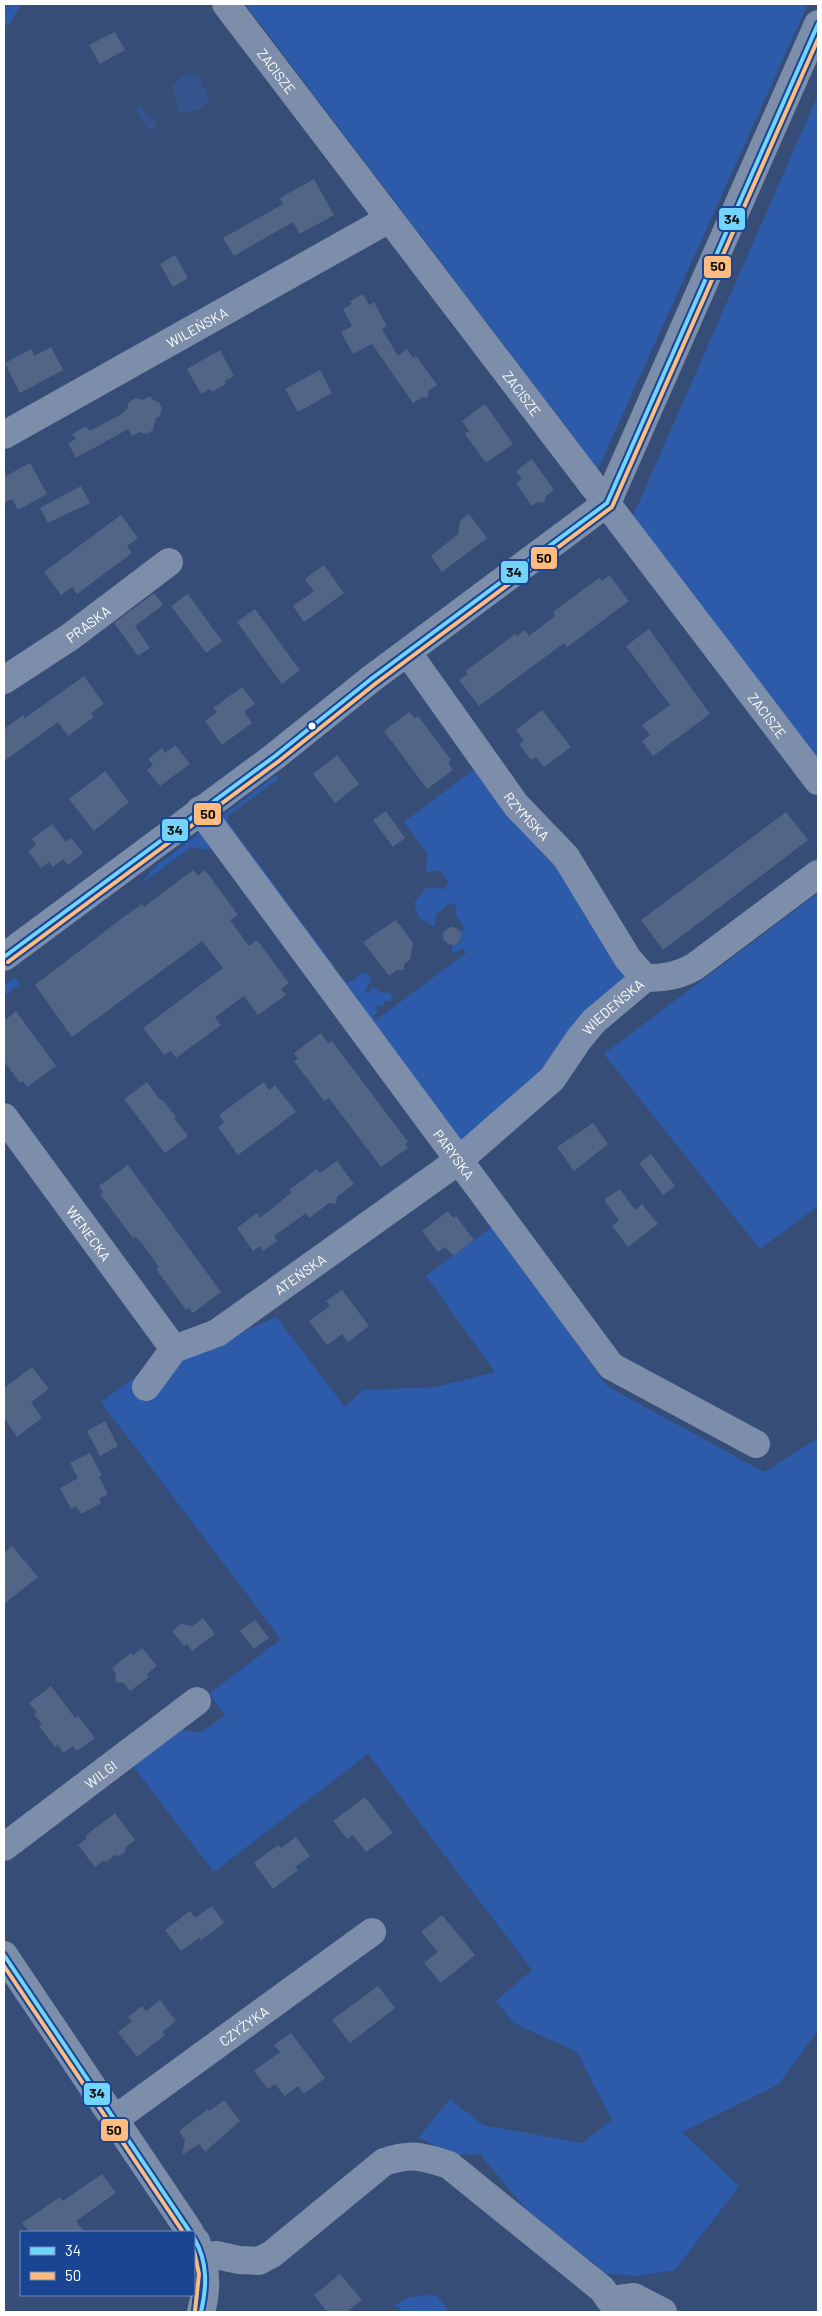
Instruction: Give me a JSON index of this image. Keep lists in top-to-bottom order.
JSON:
{
  "streets": {
    "street": [
      "ZACISZE",
      "WILEŃSKA",
      "PRASKA",
      "RZYMSKA",
      "WIEDEŃSKA",
      "PARYSKA",
      "WENECKA",
      "ATEŃSKA",
      "WILGI",
      "CZYŻYKA"
    ]
  },
  "crossings": [
    ["ZACISZE", "WILEŃSKA"],
    ["RZYMSKA", "WIEDEŃSKA"],
    ["WIEDEŃSKA", "PARYSKA"],
    ["WIEDEŃSKA", "ATEŃSKA"],
    ["PARYSKA", "ATEŃSKA"],
    ["WENECKA", "ATEŃSKA"]
  ],
  "lines": ["transit line 34", "transit line 50"],
  "legend": ["34", "50"]
}
